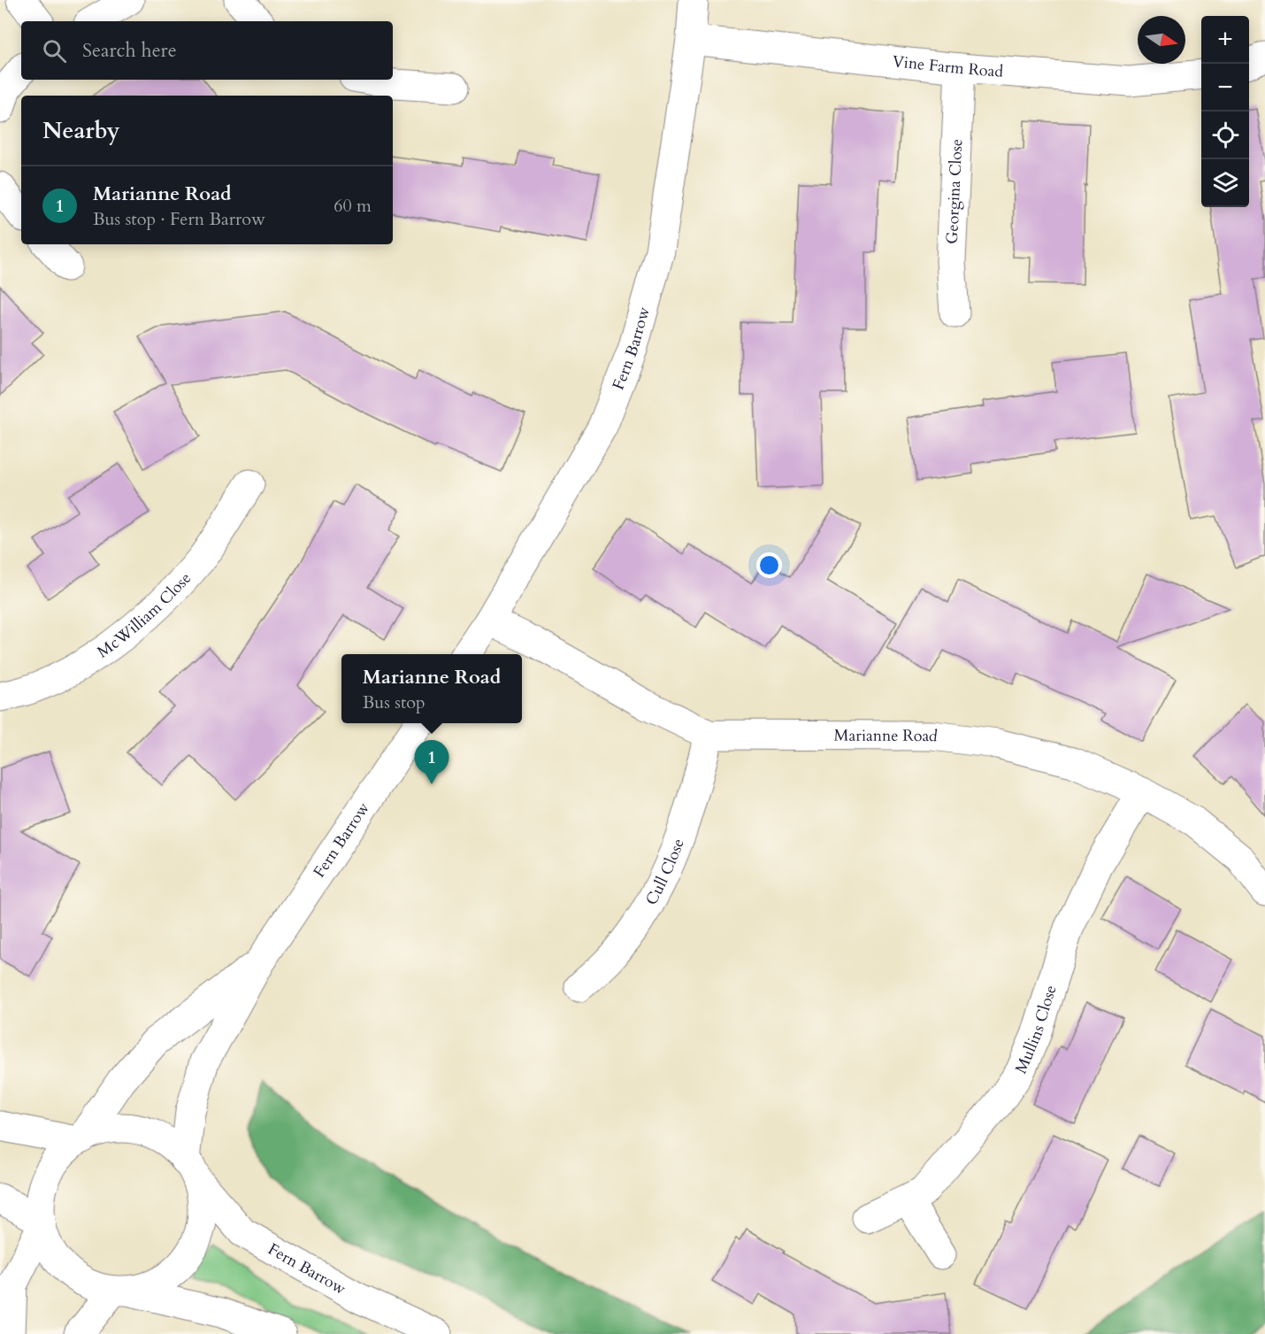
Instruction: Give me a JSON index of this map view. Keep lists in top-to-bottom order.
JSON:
{
  "streets": {
    "street": [
      "Vine Farm Road",
      "Georgina Close",
      "Fern Barrow",
      "McWilliam Close",
      "Marianne Road",
      "Cull Close",
      "Mullins Close"
    ]
  },
  "crossings": [
    ["Vine Farm Road", "Georgina Close"],
    ["Vine Farm Road", "Fern Barrow"],
    ["Fern Barrow", "Marianne Road"],
    ["Marianne Road", "Cull Close"],
    ["Marianne Road", "Mullins Close"]
  ],
  "north": "right",
  "page": {
    "map_buttons": ["+", "−"],
    "search": "Search here",
    "heading": "Nearby",
    "list": [
      {
        "mark": "1",
        "name": "Marianne Road",
        "note": "Bus stop · Fern Barrow",
        "value": "60 m"
      }
    ],
    "popup": ["Marianne Road", "Bus stop"],
    "pins": "1"
  }
}
